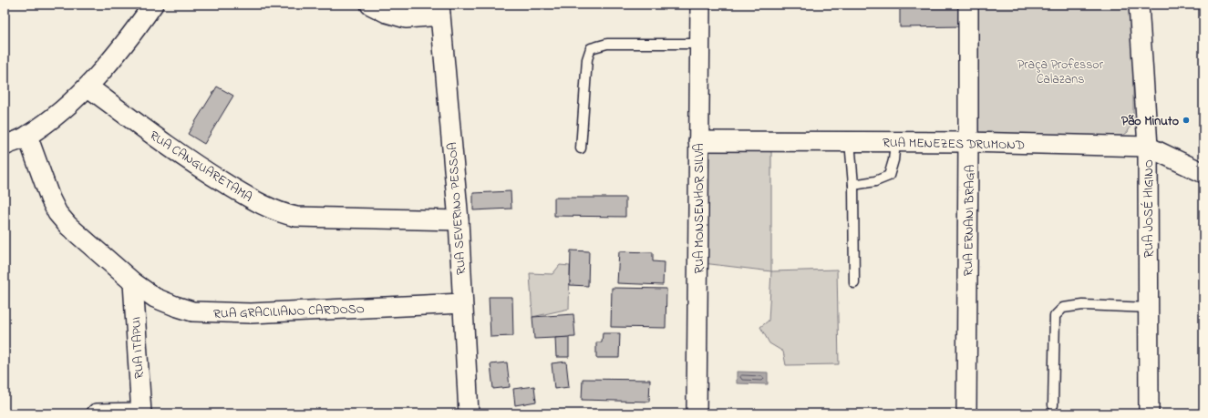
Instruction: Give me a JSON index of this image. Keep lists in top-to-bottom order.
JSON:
{
  "streets": {
    "street": [
      "RUA MENEZES DRUMOND",
      "RUA CANGUARETAMA",
      "RUA SEVERINO PESSOA",
      "RUA MONSENHOR SILVA",
      "RUA JOSÉ HIGINO",
      "RUA ERNANI BRAGA",
      "RUA GRACILIANO CARDOSO",
      "RUA ITAPUI"
    ]
  },
  "crossings": [
    ["RUA MENEZES DRUMOND", "RUA MONSENHOR SILVA"],
    ["RUA MENEZES DRUMOND", "RUA JOSÉ HIGINO"],
    ["RUA MENEZES DRUMOND", "RUA ERNANI BRAGA"],
    ["RUA CANGUARETAMA", "RUA SEVERINO PESSOA"],
    ["RUA SEVERINO PESSOA", "RUA GRACILIANO CARDOSO"],
    ["RUA GRACILIANO CARDOSO", "RUA ITAPUI"]
  ],
  "parks": ["Praça Professor Calazans"],
  "places": ["Pão Minuto"]
}
